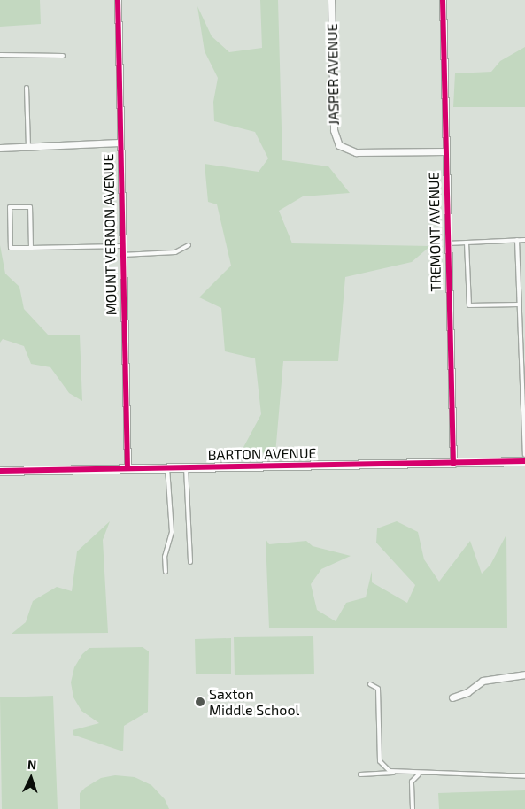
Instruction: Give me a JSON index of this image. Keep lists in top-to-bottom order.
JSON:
{
  "streets": {
    "street": [
      "JASPER AVENUE",
      "TREMONT AVENUE",
      "MOUNT VERNON AVENUE",
      "BARTON AVENUE"
    ]
  },
  "crossings": [
    ["JASPER AVENUE", "TREMONT AVENUE"],
    ["TREMONT AVENUE", "BARTON AVENUE"],
    ["MOUNT VERNON AVENUE", "BARTON AVENUE"]
  ],
  "places": ["Saxton Middle School"],
  "north": "top"
}
